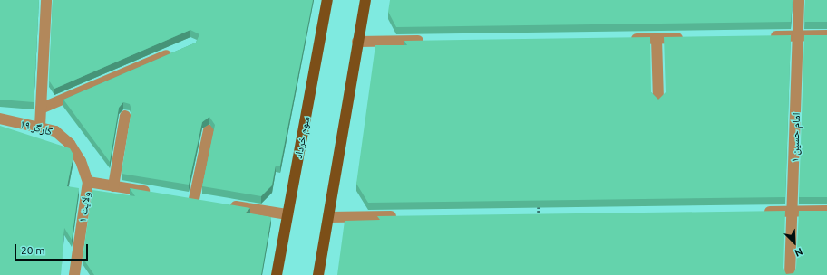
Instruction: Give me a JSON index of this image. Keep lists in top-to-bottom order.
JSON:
{
  "streets": {
    "main road": ["سوم خرداد"],
    "street": ["کارگر ۱۹", "امام حسین ۱", "ولایت ۱"]
  },
  "crossings": [
    ["کارگر ۱۹", "ولایت ۱"]
  ],
  "scale_bar": "20 m",
  "north": "bottom right"
}
